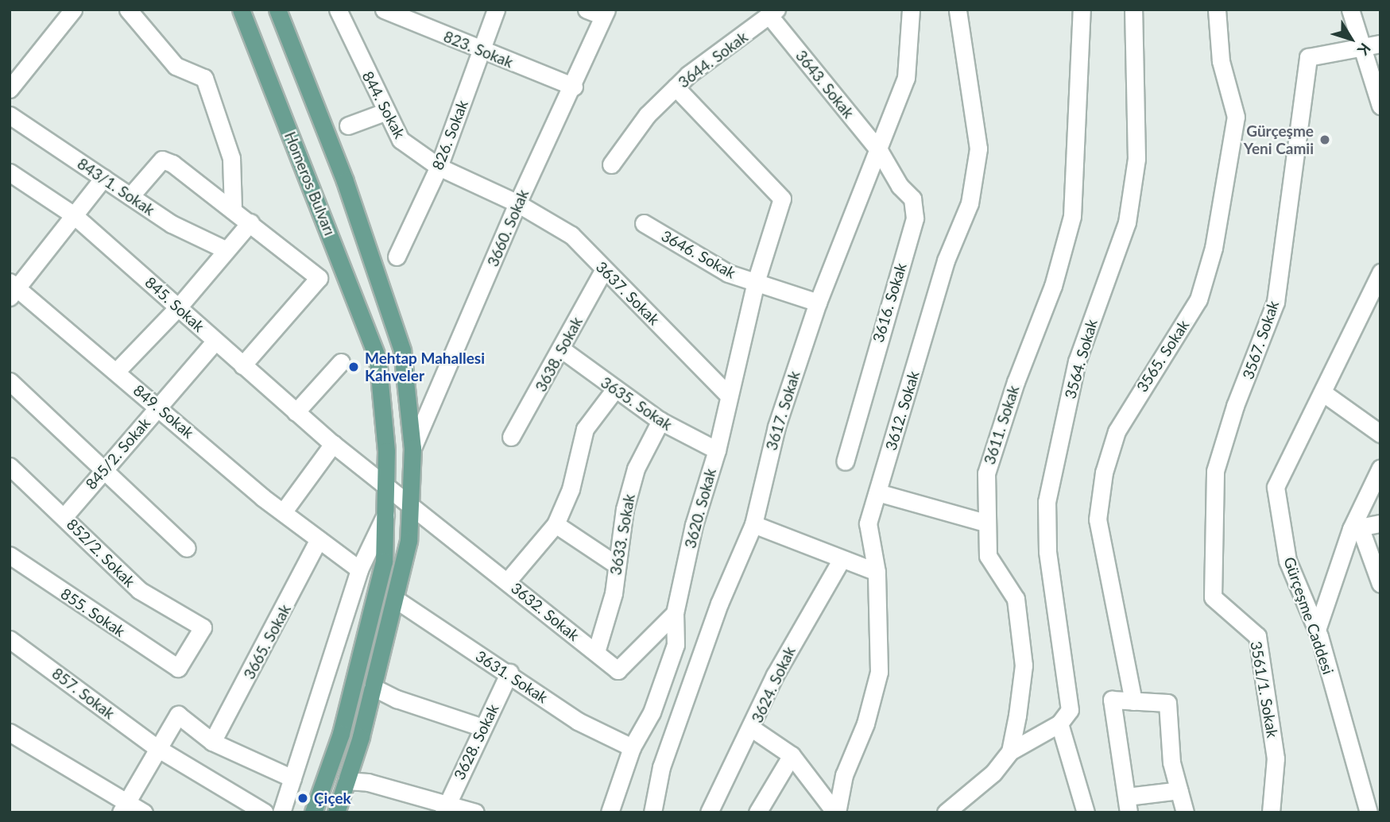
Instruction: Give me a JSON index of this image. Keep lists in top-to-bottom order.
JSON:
{
  "streets": {
    "main road": ["Homeros Bulvarı"],
    "street": [
      "823. Sokak",
      "3644. Sokak",
      "3643. Sokak",
      "844. Sokak",
      "826. Sokak",
      "843/1. Sokak",
      "3660. Sokak",
      "3646. Sokak",
      "3637. Sokak",
      "3616. Sokak",
      "845. Sokak",
      "3567. Sokak",
      "3638. Sokak",
      "3565. Sokak",
      "3564. Sokak",
      "3635. Sokak",
      "3617. Sokak",
      "3612. Sokak",
      "849. Sokak",
      "3611. Sokak",
      "845/2. Sokak",
      "3620. Sokak",
      "3633. Sokak",
      "852/2. Sokak",
      "3632. Sokak",
      "855. Sokak",
      "Gürçeşme Caddesi",
      "3665. Sokak",
      "3631. Sokak",
      "3624. Sokak",
      "3561/1. Sokak",
      "857. Sokak",
      "3628. Sokak"
    ]
  },
  "crossings": [
    ["823. Sokak", "826. Sokak"],
    ["823. Sokak", "3660. Sokak"],
    ["3644. Sokak", "3643. Sokak"],
    ["3644. Sokak", "3620. Sokak"],
    ["3643. Sokak", "3616. Sokak"],
    ["3643. Sokak", "3617. Sokak"],
    ["844. Sokak", "826. Sokak"],
    ["844. Sokak", "3660. Sokak"],
    ["844. Sokak", "3637. Sokak"],
    ["Homeros Bulvarı", "3660. Sokak"],
    ["Homeros Bulvarı", "845. Sokak"],
    ["Homeros Bulvarı", "3632. Sokak"],
    ["Homeros Bulvarı", "3631. Sokak"],
    ["3660. Sokak", "3637. Sokak"],
    ["3646. Sokak", "3617. Sokak"],
    ["3646. Sokak", "3620. Sokak"],
    ["3637. Sokak", "3638. Sokak"],
    ["3637. Sokak", "3620. Sokak"],
    ["3616. Sokak", "3617. Sokak"],
    ["845. Sokak", "845/2. Sokak"],
    ["845. Sokak", "3632. Sokak"],
    ["3567. Sokak", "3561/1. Sokak"],
    ["3638. Sokak", "3635. Sokak"],
    ["3635. Sokak", "3620. Sokak"],
    ["3635. Sokak", "3633. Sokak"],
    ["849. Sokak", "845/2. Sokak"],
    ["849. Sokak", "3665. Sokak"],
    ["845/2. Sokak", "852/2. Sokak"],
    ["3620. Sokak", "3632. Sokak"],
    ["3620. Sokak", "3631. Sokak"],
    ["3633. Sokak", "3632. Sokak"],
    ["852/2. Sokak", "855. Sokak"],
    ["3631. Sokak", "3628. Sokak"]
  ],
  "places": ["Gürçeşme Yeni Camii", "Mehtap Mahallesi Kahveler", "Çiçek"],
  "north": "bottom right"
}
